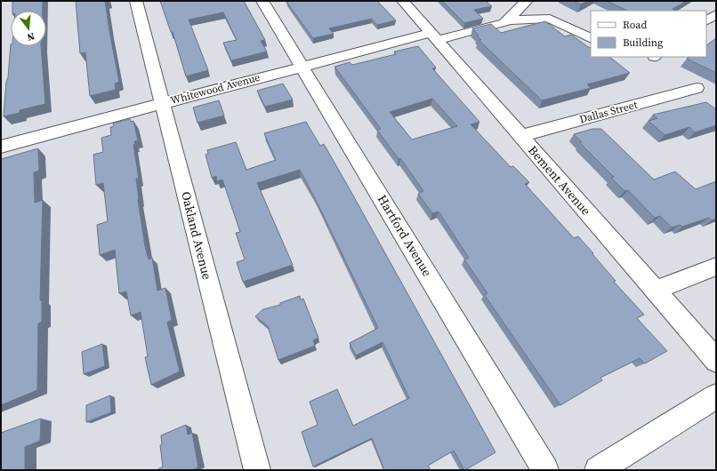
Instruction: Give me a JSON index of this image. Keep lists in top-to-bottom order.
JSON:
{
  "streets": {
    "street": [
      "Whitewood Avenue",
      "Dallas Street",
      "Bement Avenue",
      "Oakland Avenue",
      "Hartford Avenue"
    ]
  },
  "crossings": [
    ["Whitewood Avenue", "Bement Avenue"],
    ["Whitewood Avenue", "Oakland Avenue"],
    ["Whitewood Avenue", "Hartford Avenue"],
    ["Dallas Street", "Bement Avenue"]
  ],
  "legend": ["Road", "Building"],
  "north": "bottom"
}
